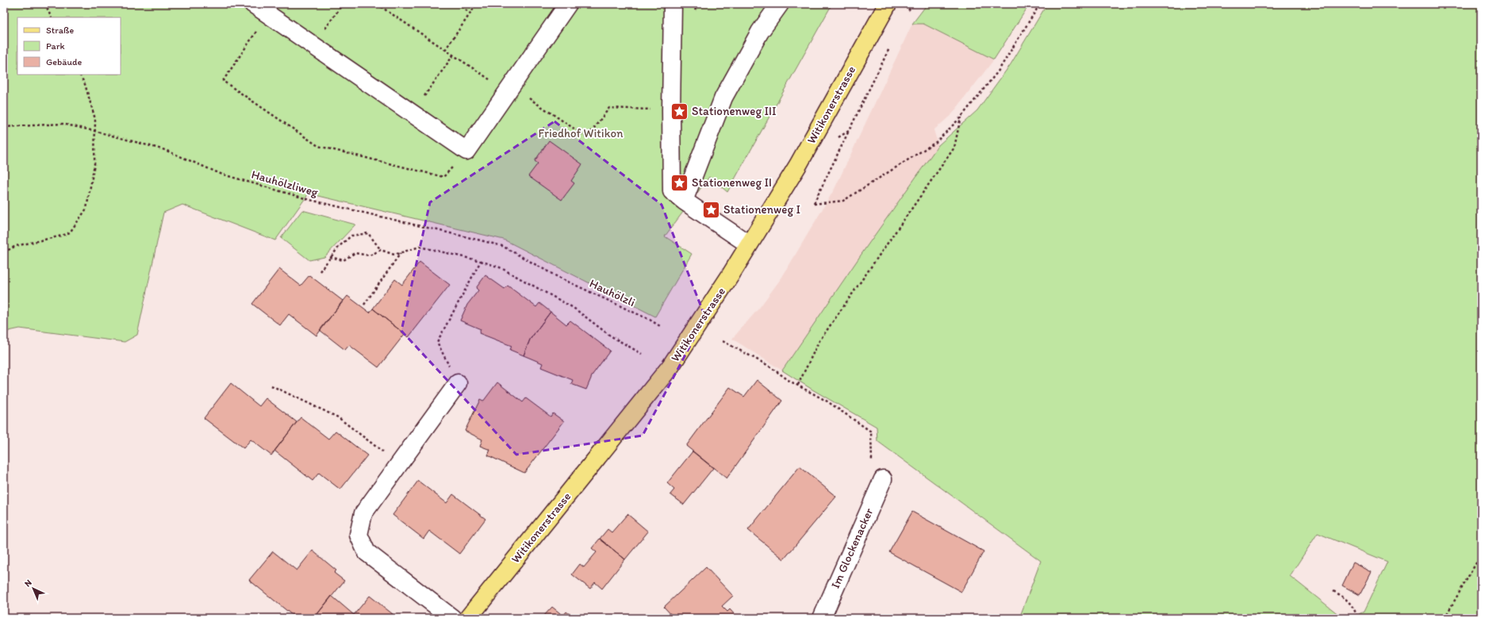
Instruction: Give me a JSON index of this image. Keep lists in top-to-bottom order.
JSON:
{
  "streets": {
    "main road": ["Witikonerstrasse"],
    "street": ["Im Glockenacker"],
    "path": ["Hauhölzliweg", "Hauhölzli"]
  },
  "crossings": [
    ["Hauhölzliweg", "Hauhölzli"]
  ],
  "parks": ["Friedhof Witikon"],
  "places": {
    "place": ["Stationenweg III", "Stationenweg II", "Stationenweg I"]
  },
  "legend": ["Straße", "Park", "Gebäude"],
  "north": "top left"
}
